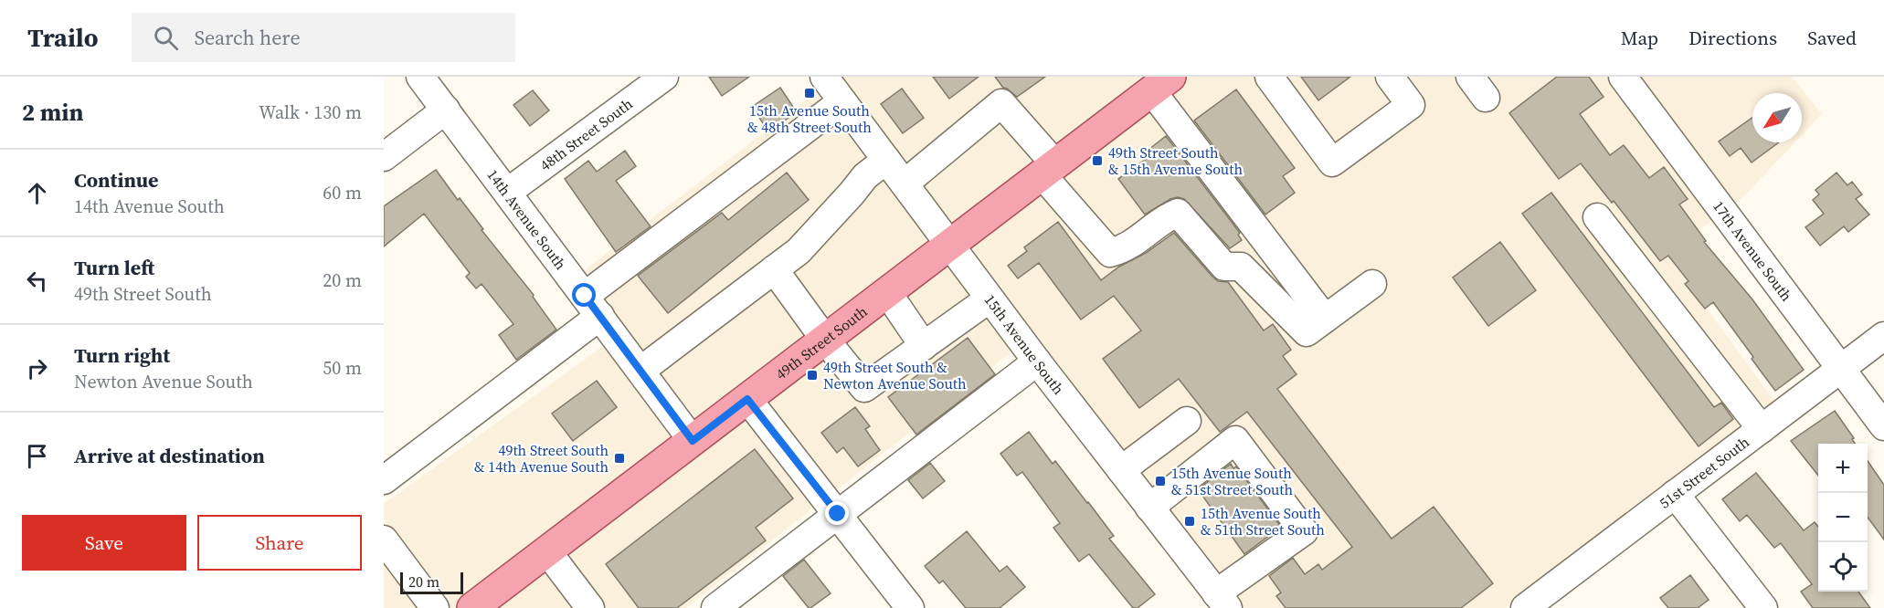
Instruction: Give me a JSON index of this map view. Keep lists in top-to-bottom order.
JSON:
{
  "streets": {
    "main road": ["49th Street South"],
    "street": [
      "48th Street South",
      "14th Avenue South",
      "17th Avenue South",
      "15th Avenue South",
      "51st Street South"
    ]
  },
  "crossings": [
    ["48th Street South", "14th Avenue South"],
    ["14th Avenue South", "49th Street South"],
    ["17th Avenue South", "51st Street South"],
    ["49th Street South", "15th Avenue South"]
  ],
  "places": {
    "transit": [
      "15th Avenue South & 48th Street South",
      "49th Street South & 15th Avenue South",
      "49th Street South & Newton Avenue South",
      "49th Street South & 14th Avenue South",
      "15th Avenue South & 51st Street South",
      "15th Avenue South & 51th Street South"
    ]
  },
  "scale_bar": "20 m",
  "north": "bottom left",
  "page": {
    "header": "Trailo",
    "search": "Search here",
    "nav": ["Map", "Directions", "Saved"],
    "heading": ["2 min", "Walk · 130 m"],
    "list": [
      ["Continue", "14th Avenue South", "60 m"],
      ["Turn left", "49th Street South", "20 m"],
      ["Turn right", "Newton Avenue South", "50 m"],
      "Arrive at destination"
    ],
    "map_buttons": ["+", "−"],
    "buttons": ["Save", "Share"],
    "scale": "20 m"
  }
}
